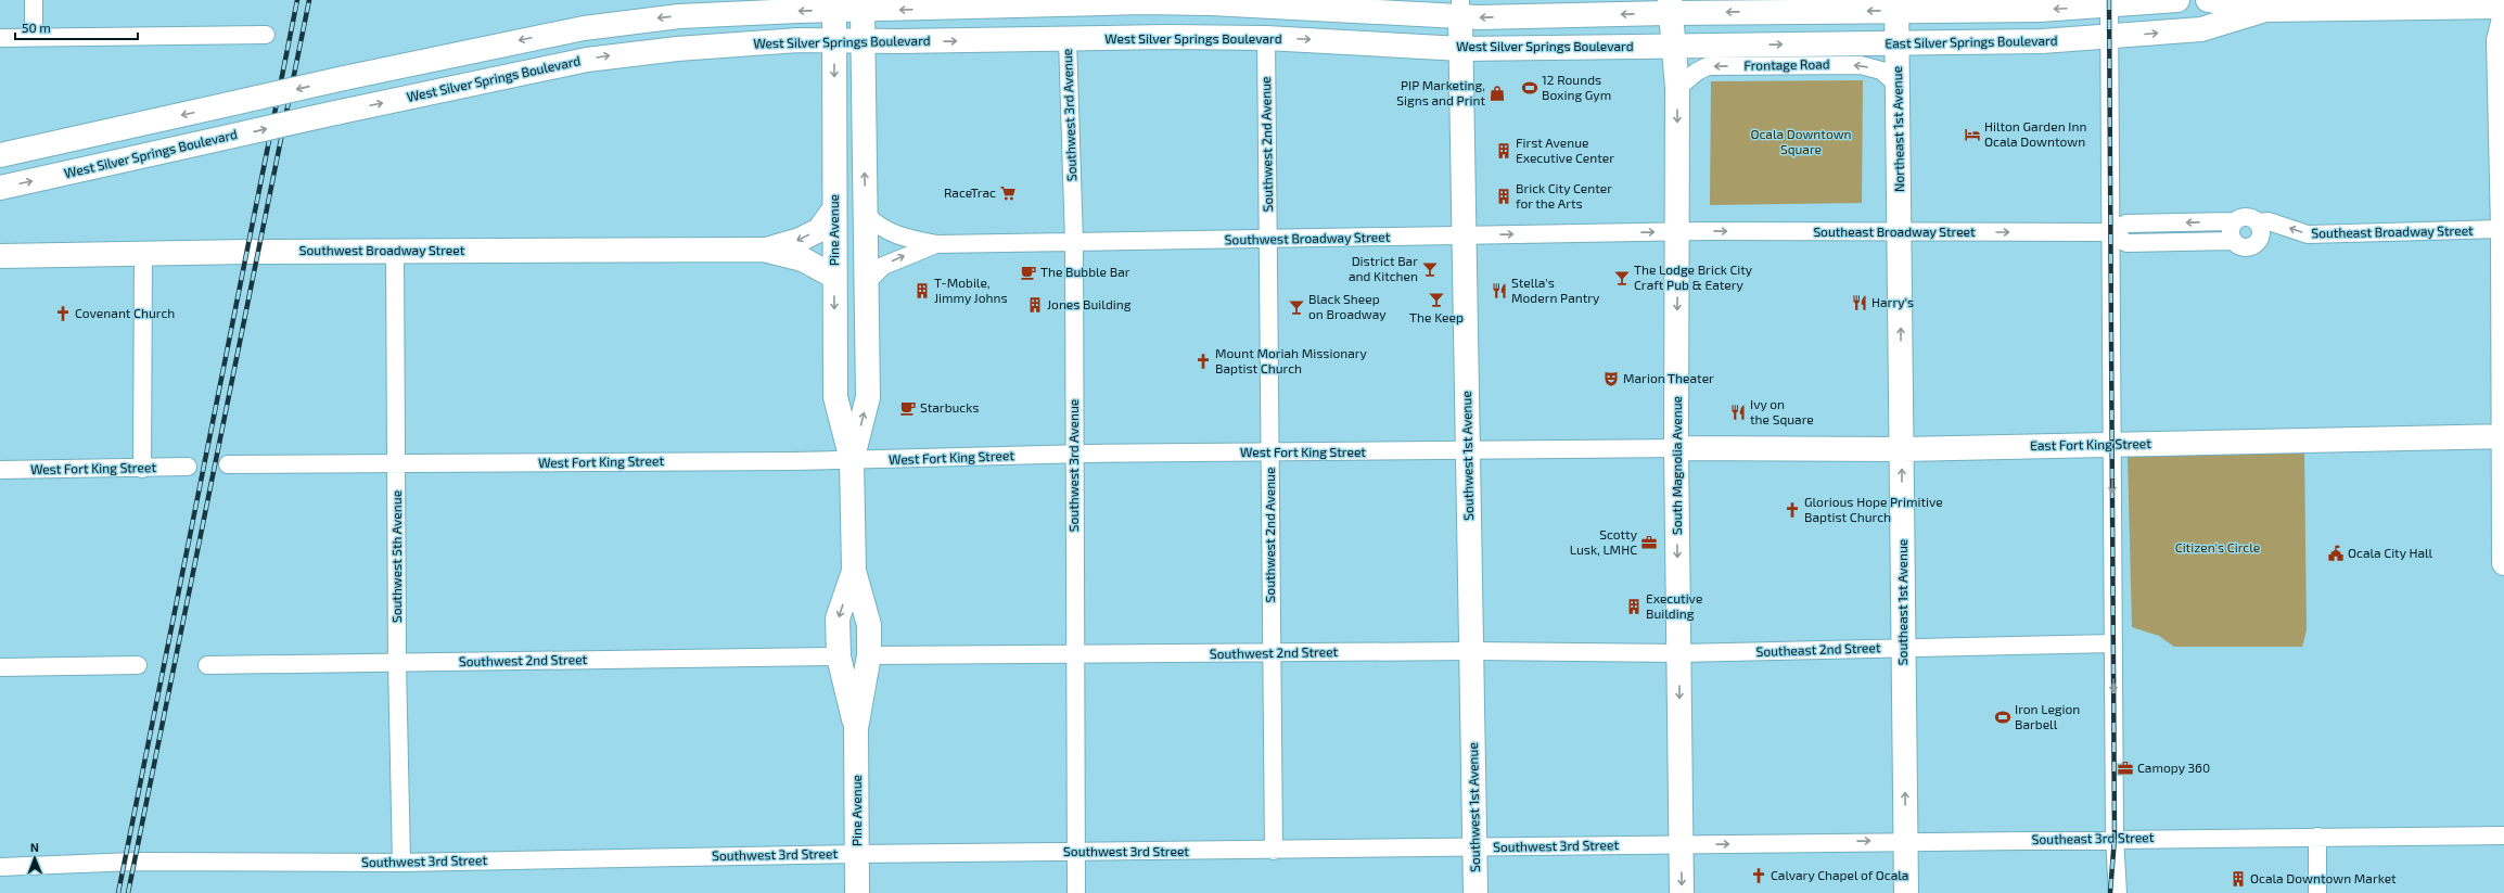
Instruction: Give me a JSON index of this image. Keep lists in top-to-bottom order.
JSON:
{
  "streets": {
    "main road": [
      "West Silver Springs Boulevard",
      "East Silver Springs Boulevard",
      "Northeast 1st Avenue",
      "Pine Avenue",
      "Southwest Broadway Street",
      "East Fort King Street",
      "Southwest 1st Avenue",
      "South Magnolia Avenue",
      "Southeast 1st Avenue"
    ],
    "street": [
      "Frontage Road",
      "Southwest 3rd Avenue",
      "Southwest 2nd Avenue",
      "Southeast Broadway Street",
      "West Fort King Street",
      "Southwest 5th Avenue",
      "Southeast 2nd Street",
      "Southwest 2nd Street",
      "Southeast 3rd Street",
      "Southwest 3rd Street"
    ]
  },
  "crossings": [
    ["West Silver Springs Boulevard", "East Silver Springs Boulevard"],
    ["West Silver Springs Boulevard", "Southwest 3rd Avenue"],
    ["West Silver Springs Boulevard", "Southwest 2nd Avenue"],
    ["West Silver Springs Boulevard", "Pine Avenue"],
    ["West Silver Springs Boulevard", "Southwest 1st Avenue"],
    ["West Silver Springs Boulevard", "South Magnolia Avenue"],
    ["East Silver Springs Boulevard", "Northeast 1st Avenue"],
    ["East Silver Springs Boulevard", "South Magnolia Avenue"],
    ["Frontage Road", "Northeast 1st Avenue"],
    ["Frontage Road", "South Magnolia Avenue"],
    ["Southwest 3rd Avenue", "Southwest Broadway Street"],
    ["Southwest 3rd Avenue", "West Fort King Street"],
    ["Southwest 3rd Avenue", "Southwest 2nd Street"],
    ["Southwest 3rd Avenue", "Southwest 3rd Street"],
    ["Northeast 1st Avenue", "Southeast Broadway Street"],
    ["Northeast 1st Avenue", "Southeast 1st Avenue"],
    ["Southwest 2nd Avenue", "Southwest Broadway Street"],
    ["Southwest 2nd Avenue", "West Fort King Street"],
    ["Southwest 2nd Avenue", "Southwest 2nd Street"],
    ["Southwest 2nd Avenue", "Southwest 3rd Street"],
    ["Pine Avenue", "Southwest Broadway Street"],
    ["Pine Avenue", "West Fort King Street"],
    ["Pine Avenue", "Southwest 2nd Street"],
    ["Pine Avenue", "Southwest 3rd Street"],
    ["Southeast Broadway Street", "Southwest Broadway Street"],
    ["Southeast Broadway Street", "South Magnolia Avenue"],
    ["Southeast Broadway Street", "Southeast 1st Avenue"],
    ["Southwest Broadway Street", "Southwest 1st Avenue"],
    ["Southwest Broadway Street", "South Magnolia Avenue"],
    ["Southwest Broadway Street", "Southwest 5th Avenue"],
    ["East Fort King Street", "West Fort King Street"],
    ["East Fort King Street", "South Magnolia Avenue"],
    ["East Fort King Street", "Southeast 1st Avenue"],
    ["West Fort King Street", "Southwest 1st Avenue"],
    ["West Fort King Street", "South Magnolia Avenue"],
    ["West Fort King Street", "Southwest 5th Avenue"],
    ["Southwest 1st Avenue", "Southwest 2nd Street"],
    ["Southwest 1st Avenue", "Southwest 3rd Street"],
    ["South Magnolia Avenue", "Southeast 2nd Street"],
    ["South Magnolia Avenue", "Southwest 2nd Street"],
    ["South Magnolia Avenue", "Southeast 3rd Street"],
    ["South Magnolia Avenue", "Southwest 3rd Street"],
    ["Southwest 5th Avenue", "Southwest 2nd Street"],
    ["Southwest 5th Avenue", "Southwest 3rd Street"],
    ["Southeast 1st Avenue", "Southeast 2nd Street"],
    ["Southeast 1st Avenue", "Southeast 3rd Street"],
    ["Southeast 2nd Street", "Southwest 2nd Street"],
    ["Southeast 3rd Street", "Southwest 3rd Street"]
  ],
  "one_way": ["Frontage Road", "South Magnolia Avenue", "Southeast 1st Avenue"],
  "parks": ["Ocala Downtown Square", "Citizen's Circle"],
  "places": {
    "sports": ["12 Rounds Boxing Gym", "Iron Legion Barbell"],
    "shop": ["PIP Marketing, Signs and Print"],
    "hotel": ["Hilton Garden Inn Ocala Downtown"],
    "building": [
      "First Avenue Executive Center",
      "Brick City Center for the Arts",
      "T-Mobile, Jimmy Johns",
      "Jones Building",
      "Executive Building",
      "Ocala Downtown Market"
    ],
    "supermarket": ["RaceTrac"],
    "bar": [
      "District Bar and Kitchen",
      "The Lodge Brick City Craft Pub & Eatery",
      "The Keep",
      "Black Sheep on Broadway"
    ],
    "cafe": ["The Bubble Bar", "Starbucks"],
    "restaurant": ["Stella's Modern Pantry", "Harry's", "Ivy on the Square"],
    "church": [
      "Covenant Church",
      "Mount Moriah Missionary Baptist Church",
      "Glorious Hope Primitive Baptist Church",
      "Calvary Chapel of Ocala"
    ],
    "theatre": ["Marion Theater"],
    "office": ["Scotty Lusk, LMHC", "Camopy 360"],
    "public building": ["Ocala City Hall"]
  },
  "scale_bar": "50 m",
  "north": "top"
}
